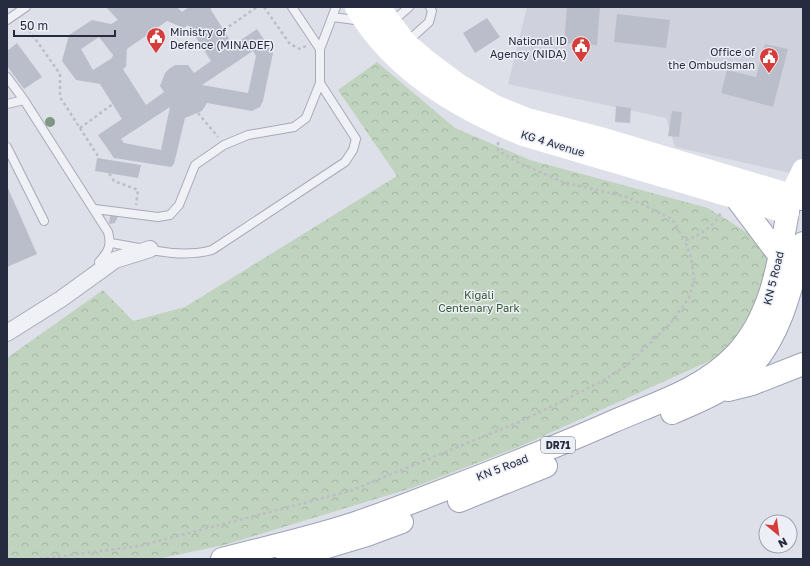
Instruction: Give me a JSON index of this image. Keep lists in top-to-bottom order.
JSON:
{
  "streets": {
    "main road": ["KG 4 Avenue", "KN 5 Road", "DR71"]
  },
  "crossings": [
    ["KG 4 Avenue", "KN 5 Road"]
  ],
  "parks": ["Kigali Centenary Park"],
  "places": {
    "public building": ["Ministry of Defence (MINADEF)", "National ID Agency (NIDA)", "Office of the Ombudsman"]
  },
  "scale_bar": "50 m",
  "north": "bottom right"
}
